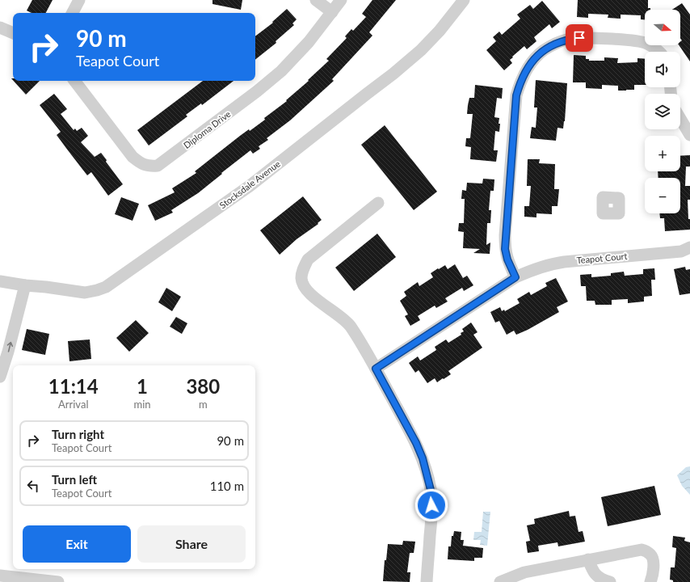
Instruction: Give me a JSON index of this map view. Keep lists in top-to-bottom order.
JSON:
{
  "streets": {
    "street": ["Diploma Drive", "Stocksdale Avenue", "Teapot Court"]
  },
  "north": "right",
  "page": {
    "map_buttons": ["+", "−"],
    "turn": ["90 m", "Teapot Court"],
    "eta": [
      "11:14",
      "Arrival",
      "1",
      "min",
      "380",
      "m"
    ],
    "list": [
      {
        "name": "Turn right",
        "note": "Teapot Court",
        "value": "90 m"
      },
      {
        "name": "Turn left",
        "note": "Teapot Court",
        "value": "110 m"
      }
    ],
    "buttons": ["Exit", "Share"]
  }
}
